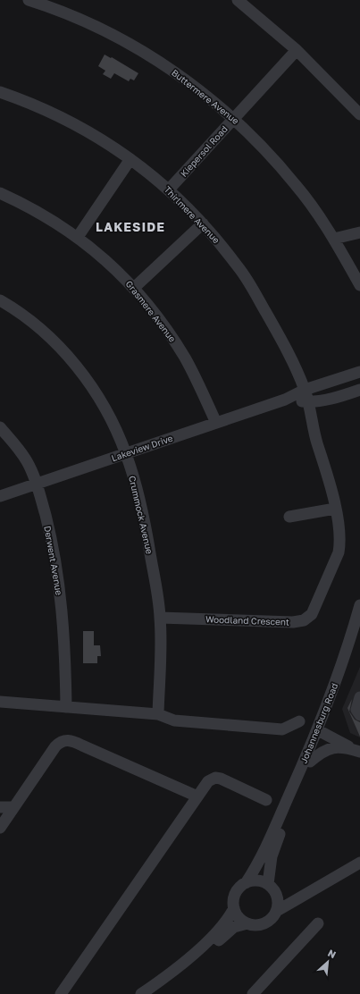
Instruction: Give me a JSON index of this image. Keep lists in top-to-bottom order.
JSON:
{
  "streets": {
    "street": [
      "Buttermere Avenue",
      "Kiepersol Road",
      "Thirlmere Avenue",
      "Grasmere Avenue",
      "Lakeview Drive",
      "Crummock Avenue",
      "Derwent Avenue",
      "Woodland Crescent",
      "Johannesburg Road"
    ]
  },
  "crossings": [
    ["Buttermere Avenue", "Kiepersol Road"],
    ["Kiepersol Road", "Thirlmere Avenue"],
    ["Thirlmere Avenue", "Lakeview Drive"],
    ["Thirlmere Avenue", "Woodland Crescent"],
    ["Grasmere Avenue", "Lakeview Drive"],
    ["Lakeview Drive", "Crummock Avenue"],
    ["Lakeview Drive", "Derwent Avenue"],
    ["Lakeview Drive", "Woodland Crescent"],
    ["Crummock Avenue", "Woodland Crescent"]
  ],
  "districts": ["LAKESIDE"],
  "north": "top right"
}
